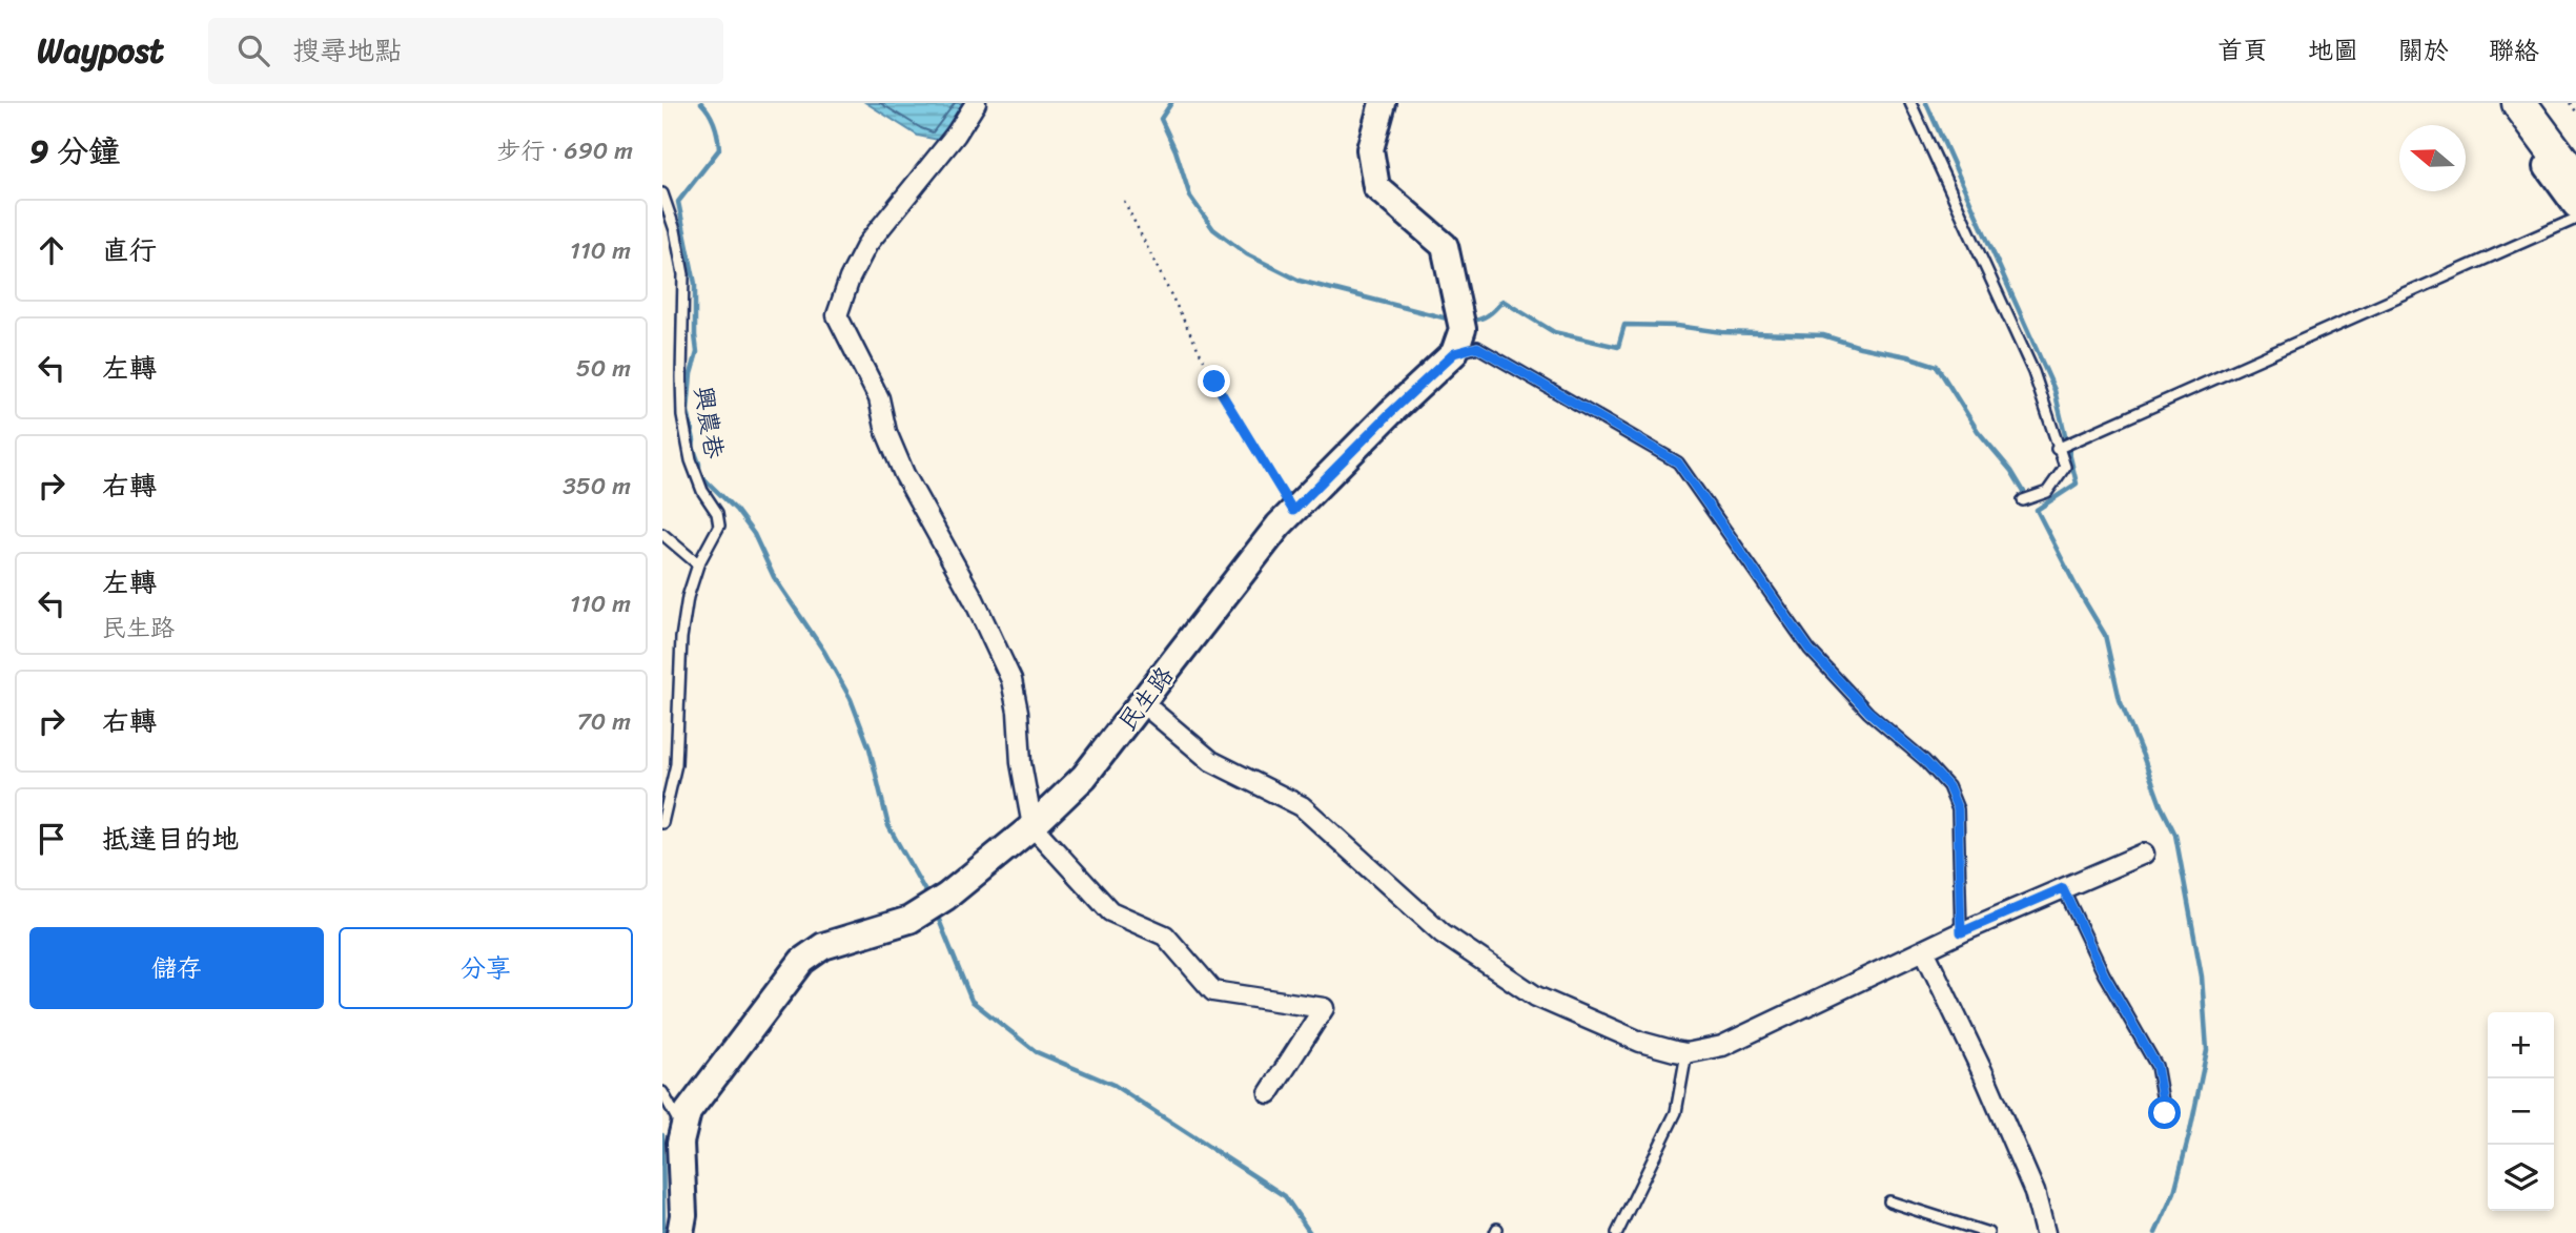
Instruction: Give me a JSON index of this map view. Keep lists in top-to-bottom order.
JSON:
{
  "streets": {
    "street": ["民生路"],
    "lane": ["興農巷"]
  },
  "north": "left",
  "page": {
    "header": "Waypost",
    "search": "搜尋地點",
    "nav": [
      "首頁",
      "地圖",
      "關於",
      "聯絡"
    ],
    "heading": ["9 分鐘", "步行 · 690 m"],
    "list": [
      ["直行", "110 m"],
      ["左轉", "50 m"],
      ["右轉", "350 m"],
      ["左轉", "民生路", "110 m"],
      ["右轉", "70 m"],
      "抵達目的地"
    ],
    "buttons": ["儲存", "分享"],
    "map_buttons": ["+", "−"]
  }
}
